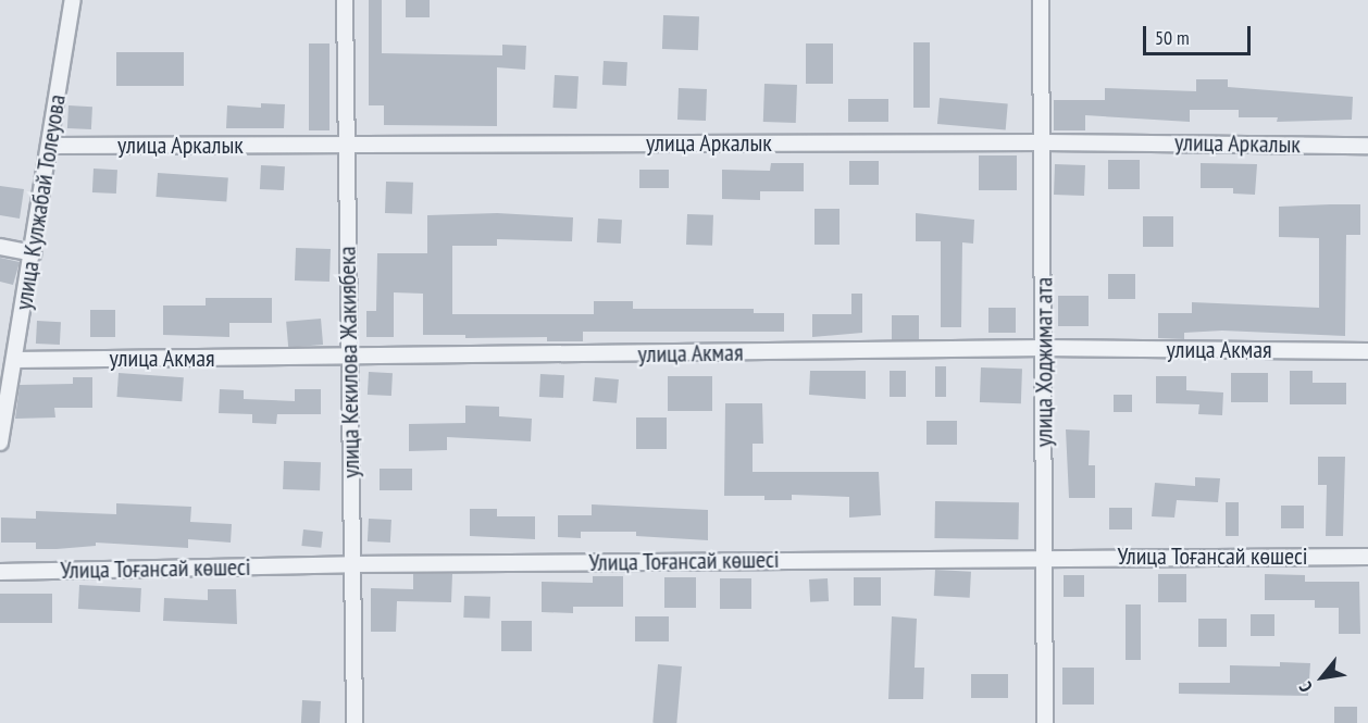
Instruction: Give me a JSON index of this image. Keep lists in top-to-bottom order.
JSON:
{
  "streets": {
    "street": [
      "улица Аркалык",
      "улица Кулжабай Толеуова",
      "улица Акмая",
      "улица Кекилова Жакиябека",
      "улица Ходжимат ата",
      "Улица Тоғансай көшесі"
    ]
  },
  "crossings": [
    ["улица Аркалык", "улица Кулжабай Толеуова"],
    ["улица Аркалык", "улица Кекилова Жакиябека"],
    ["улица Аркалык", "улица Ходжимат ата"],
    ["улица Кулжабай Толеуова", "улица Акмая"],
    ["улица Акмая", "улица Кекилова Жакиябека"],
    ["улица Акмая", "улица Ходжимат ата"],
    ["улица Кекилова Жакиябека", "Улица Тоғансай көшесі"],
    ["улица Ходжимат ата", "Улица Тоғансай көшесі"]
  ],
  "scale_bar": "50 m",
  "north": "bottom left"
}
